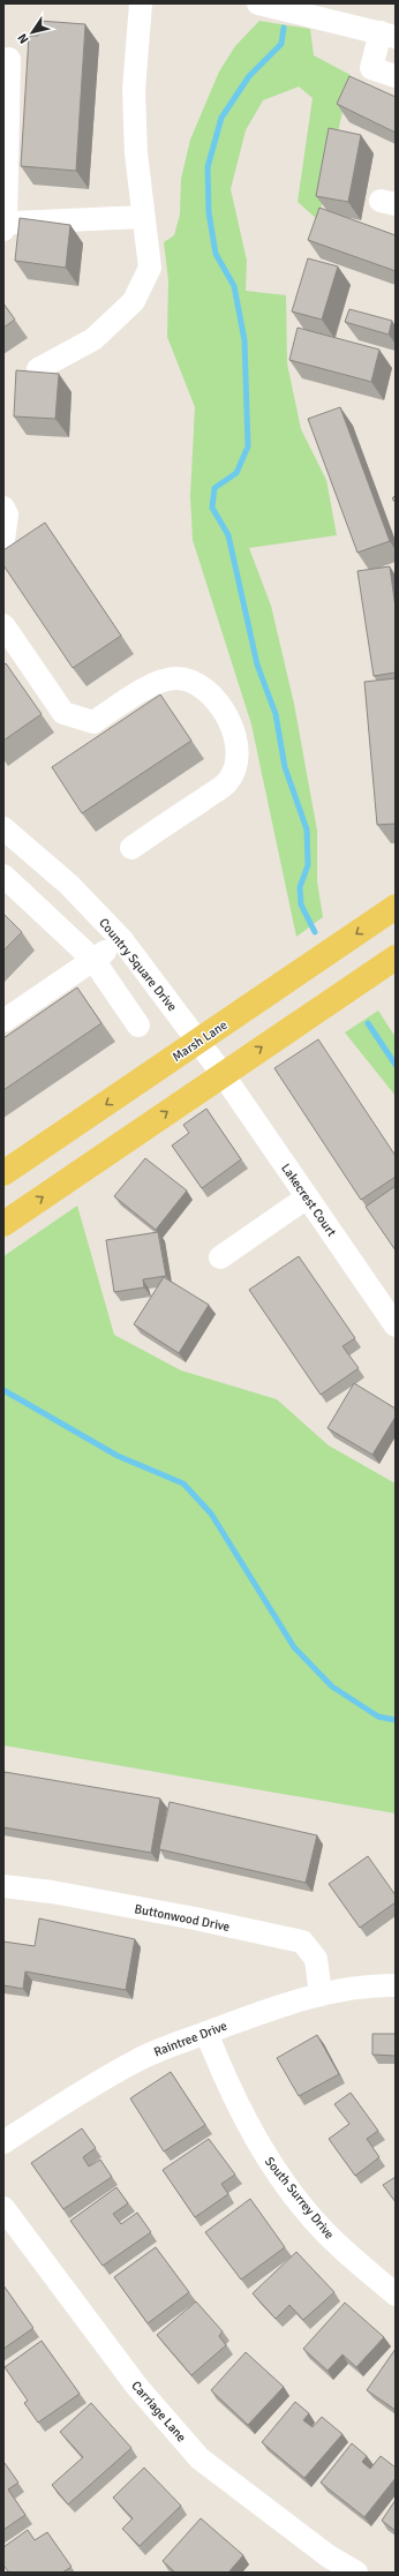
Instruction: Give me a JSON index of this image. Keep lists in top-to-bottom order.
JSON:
{
  "streets": {
    "main road": ["Marsh Lane"],
    "street": [
      "Country Square Drive",
      "Lakecrest Court",
      "Buttonwood Drive",
      "Raintree Drive",
      "South Surrey Drive",
      "Carriage Lane"
    ]
  },
  "crossings": [
    ["Country Square Drive", "Marsh Lane"],
    ["Country Square Drive", "Lakecrest Court"],
    ["Buttonwood Drive", "Raintree Drive"],
    ["Raintree Drive", "South Surrey Drive"]
  ],
  "north": "bottom left"
}
